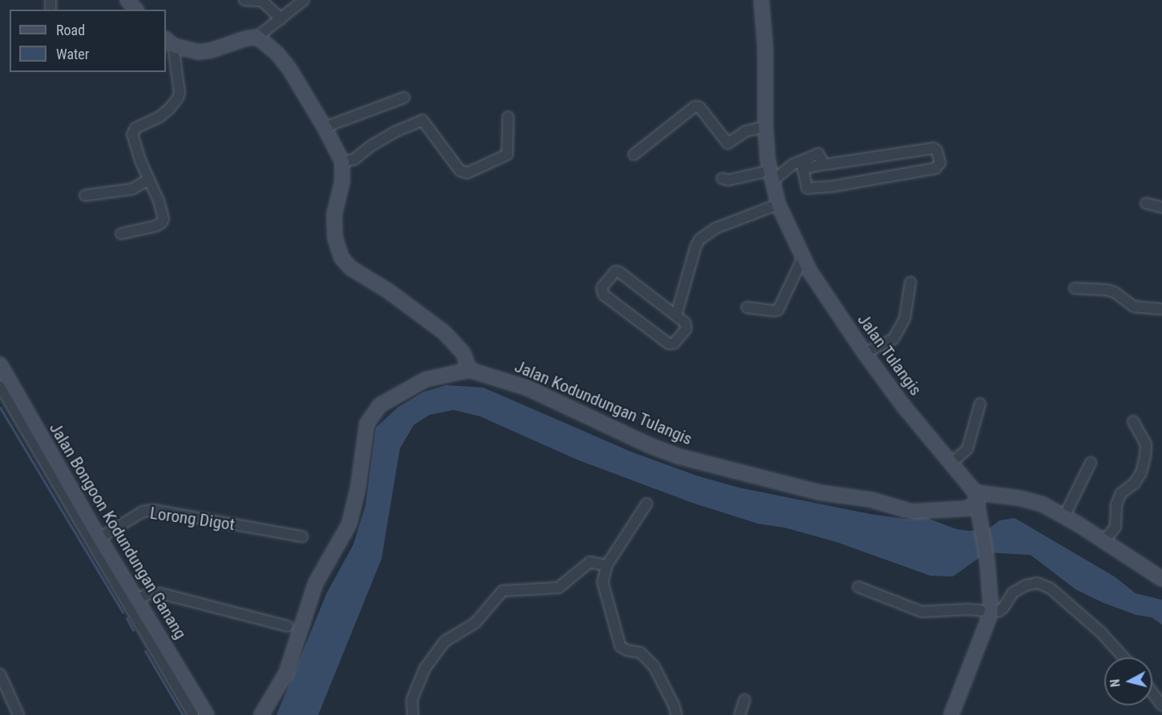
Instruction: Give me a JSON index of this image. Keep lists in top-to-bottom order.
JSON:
{
  "streets": {
    "street": [
      "Jalan Tulangis",
      "Jalan Kodundungan Tulangis",
      "Lorong Digot",
      "Jalan Bongoon Kodundungan Ganang"
    ]
  },
  "crossings": [
    ["Jalan Tulangis", "Jalan Kodundungan Tulangis"],
    ["Lorong Digot", "Jalan Bongoon Kodundungan Ganang"]
  ],
  "legend": ["Road", "Water"],
  "north": "left"
}
